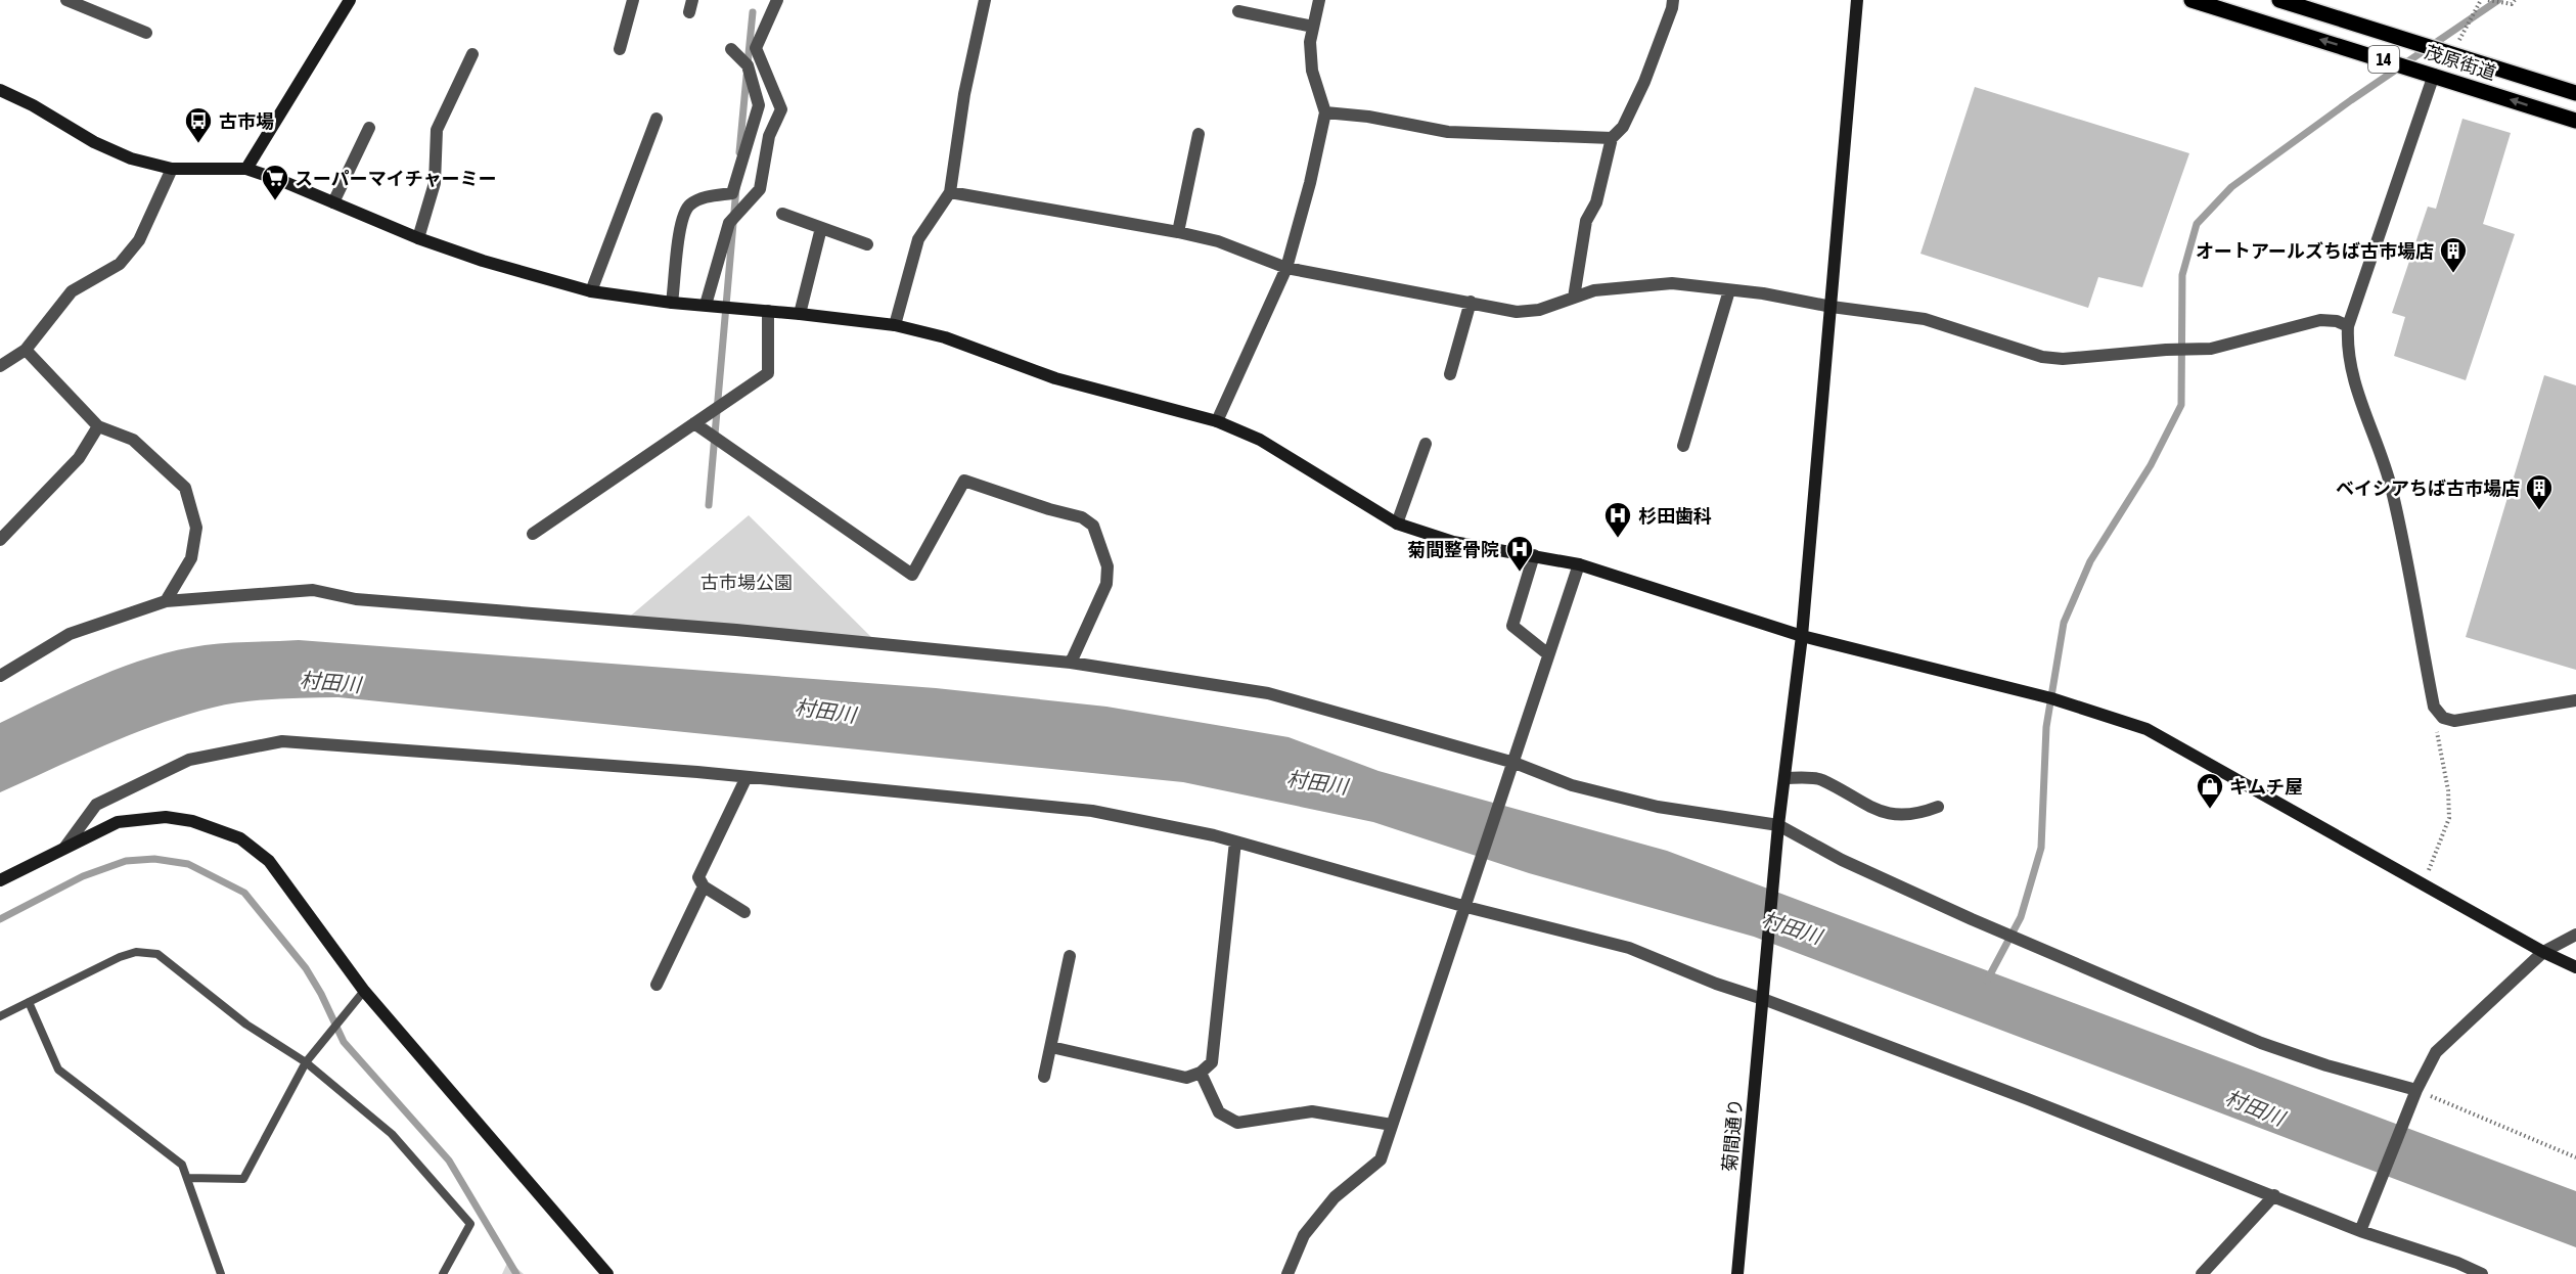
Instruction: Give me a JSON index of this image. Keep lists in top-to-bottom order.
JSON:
{
  "streets": {
    "main road": ["14", "茂原街道"],
    "street": ["菊間通り"]
  },
  "water": ["村田川"],
  "parks": ["古市場公園"],
  "places": {
    "bus stop": ["古市場"],
    "supermarket": ["スーパーマイチャーミー"],
    "building": ["オートアールズちば古市場店", "ベイシアちば古市場店"],
    "hospital": ["杉田歯科", "菊間整骨院"],
    "shop": ["キムチ屋"]
  }
}
